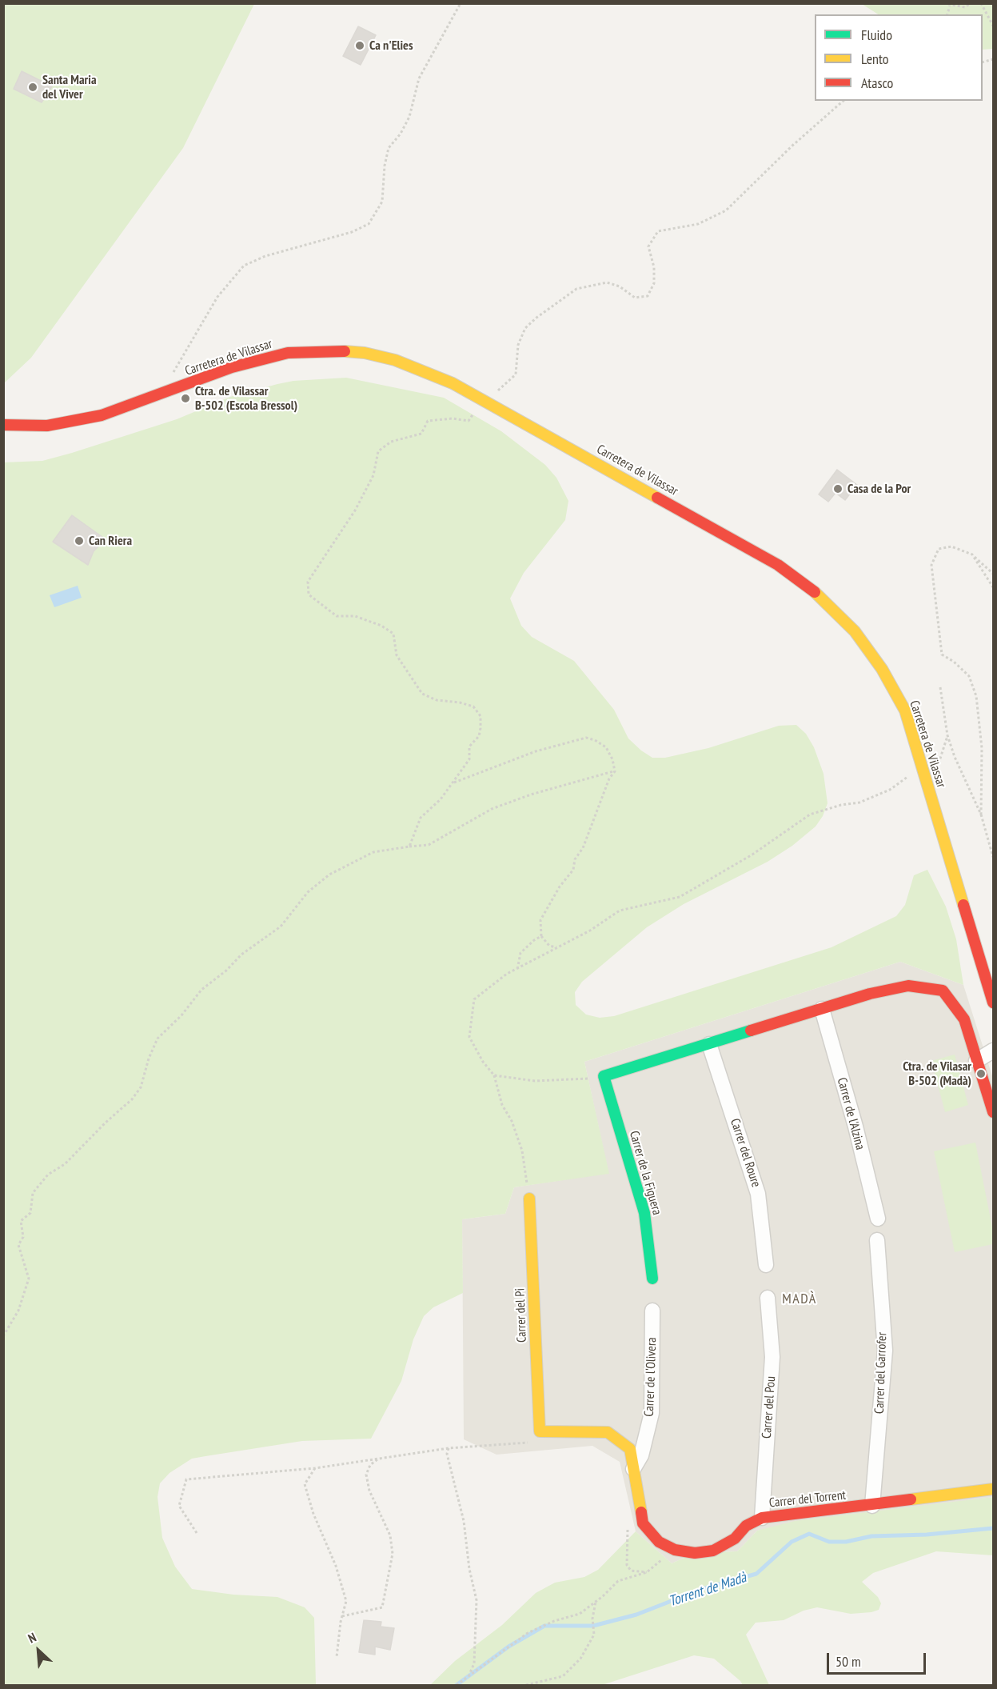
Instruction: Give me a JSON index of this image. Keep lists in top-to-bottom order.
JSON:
{
  "streets": {
    "street": [
      "Carretera de Vilassar",
      "Carrer de l'Alzina",
      "Carrer del Roure",
      "Carrer de la Figuera",
      "Carrer del Pi",
      "Carrer del Garrofer",
      "Carrer de l'Olivera",
      "Carrer del Pou",
      "Carrer del Torrent"
    ]
  },
  "crossings": [
    ["Carrer del Pi", "Carrer del Torrent"],
    ["Carrer del Garrofer", "Carrer del Torrent"],
    ["Carrer de l'Olivera", "Carrer del Torrent"],
    ["Carrer del Pou", "Carrer del Torrent"]
  ],
  "districts": ["MADÀ"],
  "water": ["Torrent de Madà"],
  "places": [
    "Ca n'Elies",
    "Santa Maria del Viver",
    "Ctra. de Vilassar B-502 (Escola Bressol)",
    "Casa de la Por",
    "Can Riera",
    "Ctra. de Vilasar B-502 (Madà)"
  ],
  "legend": ["Fluido", "Lento", "Atasco"],
  "scale_bar": "50 m",
  "north": "top left"
}
